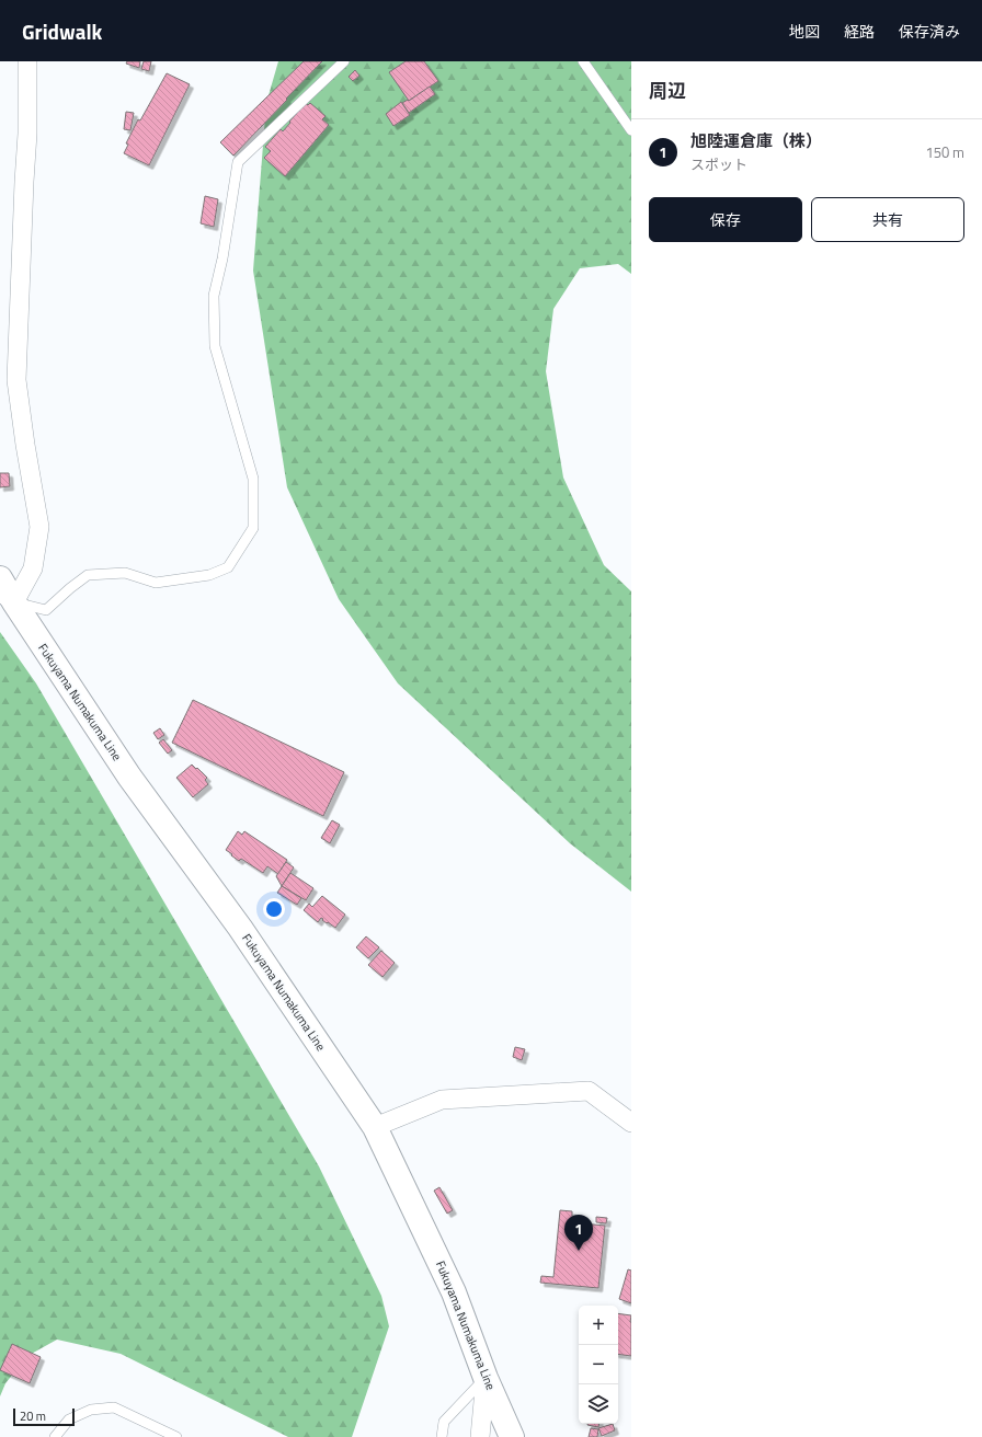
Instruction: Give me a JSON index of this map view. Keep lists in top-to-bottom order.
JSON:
{
  "streets": {
    "main road": ["Fukuyama Numakuma Line"]
  },
  "scale_bar": "20 m",
  "page": {
    "header": "Gridwalk",
    "nav": ["地図", "経路", "保存済み"],
    "heading": "周辺",
    "list": [
      {
        "mark": "1",
        "name": "旭陸運倉庫（株）",
        "note": "スポット",
        "value": "150 m"
      }
    ],
    "buttons": ["保存", "共有"],
    "pins": "1",
    "map_buttons": ["+", "−"],
    "scale": "20 m"
  }
}
